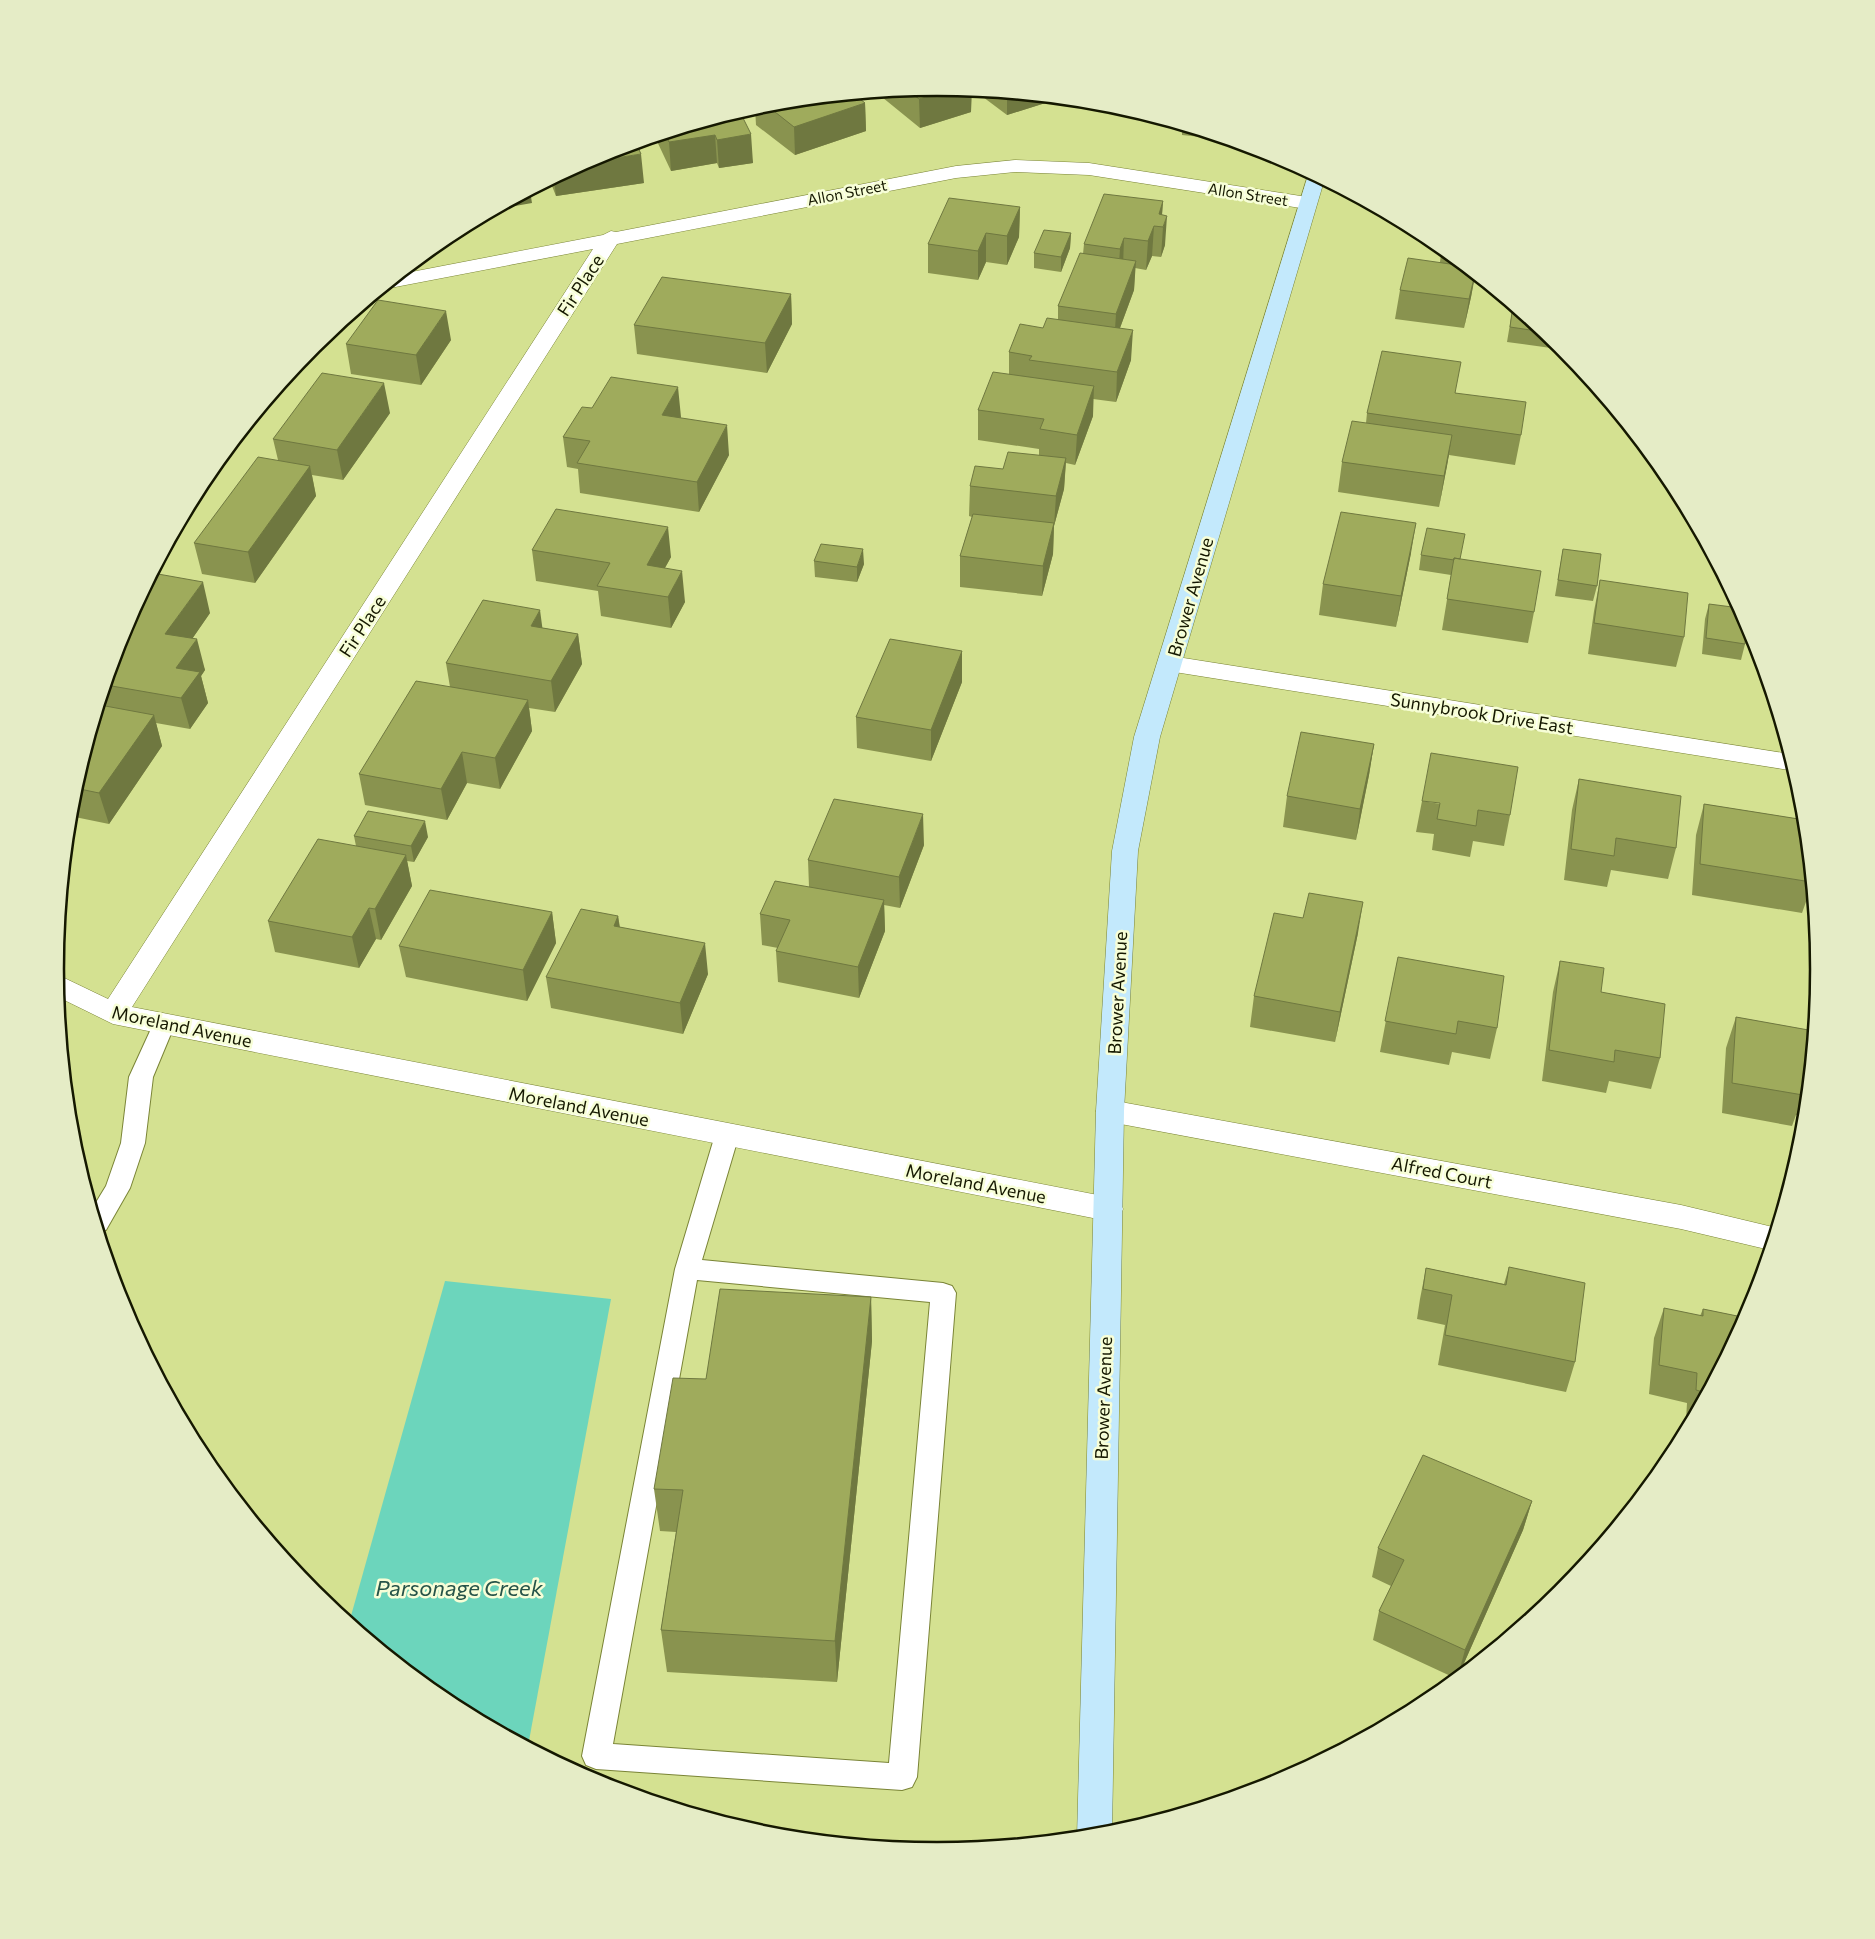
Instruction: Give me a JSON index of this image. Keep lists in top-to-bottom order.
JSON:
{
  "streets": {
    "main road": ["Brower Avenue"],
    "street": [
      "Allon Street",
      "Fir Place",
      "Sunnybrook Drive East",
      "Moreland Avenue",
      "Alfred Court"
    ]
  },
  "crossings": [
    ["Allon Street", "Fir Place"],
    ["Allon Street", "Brower Avenue"],
    ["Fir Place", "Moreland Avenue"],
    ["Brower Avenue", "Sunnybrook Drive East"],
    ["Brower Avenue", "Moreland Avenue"],
    ["Brower Avenue", "Alfred Court"]
  ],
  "water": ["Parsonage Creek"]
}
